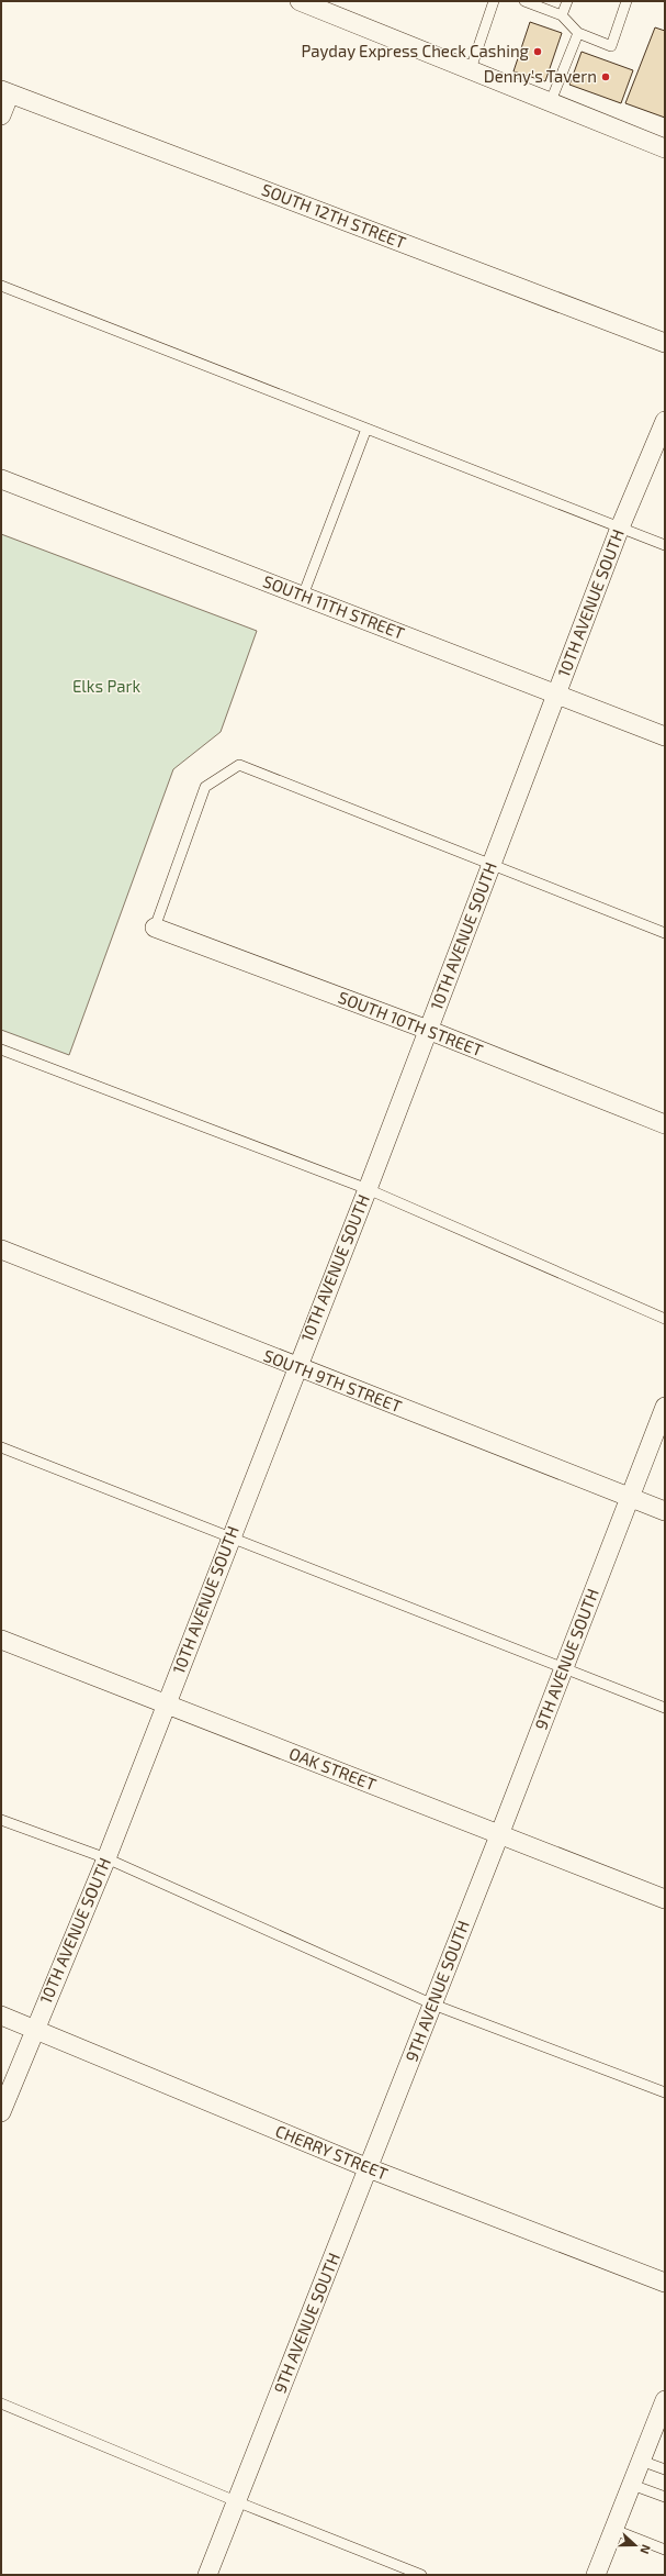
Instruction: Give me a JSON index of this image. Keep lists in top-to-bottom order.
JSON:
{
  "streets": {
    "street": [
      "SOUTH 12TH STREET",
      "10TH AVENUE SOUTH",
      "SOUTH 11TH STREET",
      "SOUTH 10TH STREET",
      "SOUTH 9TH STREET",
      "9TH AVENUE SOUTH",
      "OAK STREET",
      "CHERRY STREET"
    ]
  },
  "crossings": [
    ["10TH AVENUE SOUTH", "SOUTH 11TH STREET"],
    ["10TH AVENUE SOUTH", "SOUTH 10TH STREET"],
    ["10TH AVENUE SOUTH", "SOUTH 9TH STREET"],
    ["10TH AVENUE SOUTH", "OAK STREET"],
    ["10TH AVENUE SOUTH", "CHERRY STREET"],
    ["SOUTH 9TH STREET", "9TH AVENUE SOUTH"],
    ["9TH AVENUE SOUTH", "OAK STREET"],
    ["9TH AVENUE SOUTH", "CHERRY STREET"]
  ],
  "parks": ["Elks Park"],
  "places": ["Payday Express Check Cashing", "Denny's Tavern"],
  "north": "right"
}
